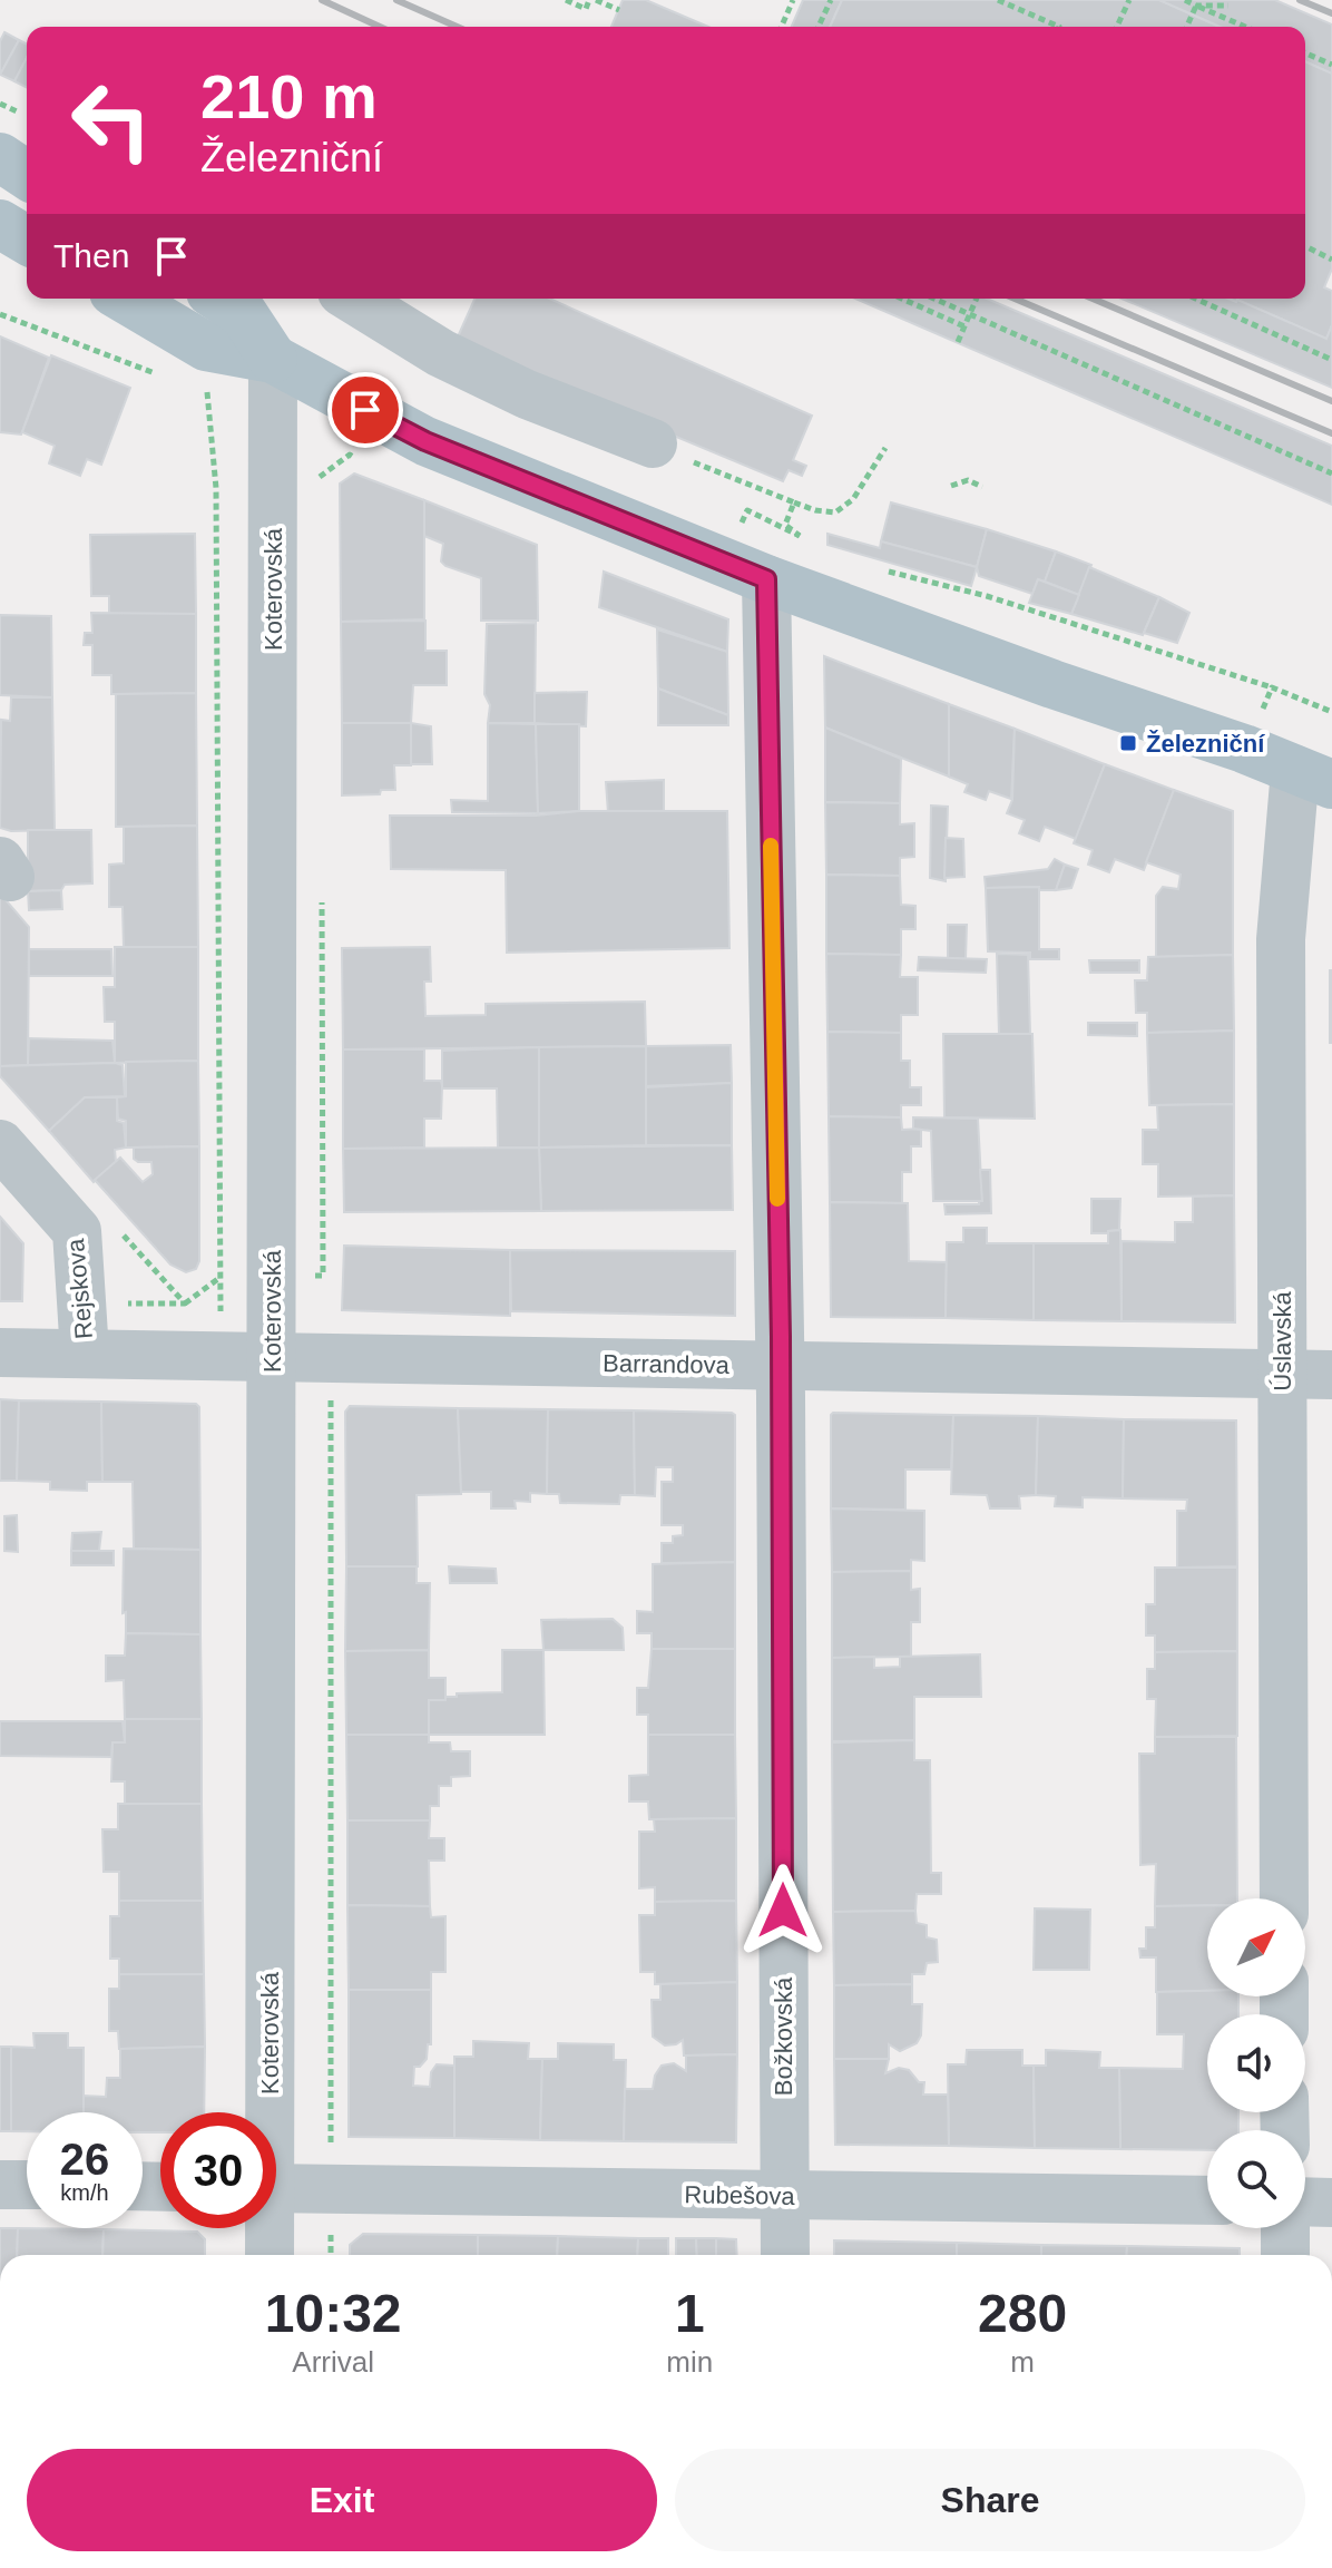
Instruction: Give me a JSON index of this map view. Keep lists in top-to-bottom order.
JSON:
{
  "streets": {
    "street": [
      "Koterovská",
      "Rejskova",
      "Úslavská",
      "Barrandova",
      "Božkovská",
      "Rubešova"
    ]
  },
  "crossings": [
    ["Koterovská", "Barrandova"],
    ["Rejskova", "Barrandova"],
    ["Úslavská", "Barrandova"],
    ["Barrandova", "Božkovská"],
    ["Božkovská", "Rubešova"]
  ],
  "places": {
    "transit": ["Železniční"]
  },
  "north": "top right",
  "page": {
    "turn": ["210 m", "Železniční"],
    "then": "Then",
    "speed": "26 km/h",
    "limit": "30",
    "eta": [
      "10:32",
      "Arrival",
      "1",
      "min",
      "280",
      "m"
    ],
    "buttons": ["Exit", "Share"]
  }
}
